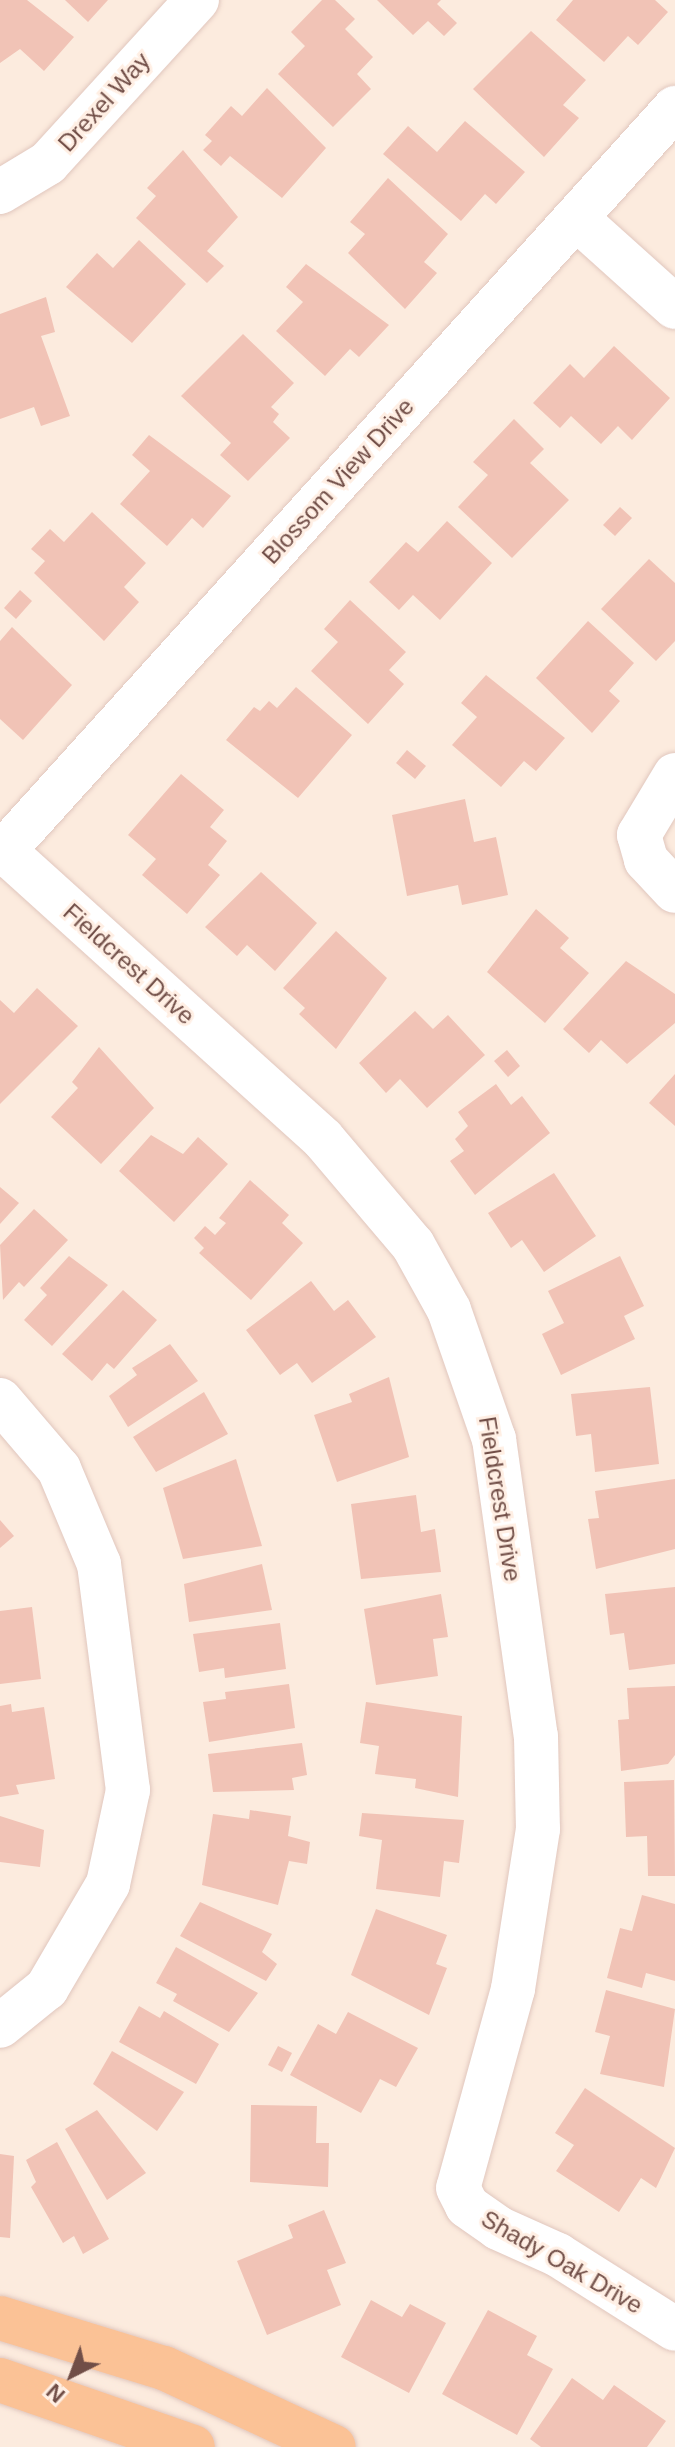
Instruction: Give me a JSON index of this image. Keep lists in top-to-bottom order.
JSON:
{
  "streets": {
    "street": [
      "Drexel Way",
      "Blossom View Drive",
      "Fieldcrest Drive",
      "Shady Oak Drive"
    ]
  },
  "crossings": [
    ["Blossom View Drive", "Fieldcrest Drive"],
    ["Fieldcrest Drive", "Shady Oak Drive"]
  ],
  "north": "bottom left"
}
